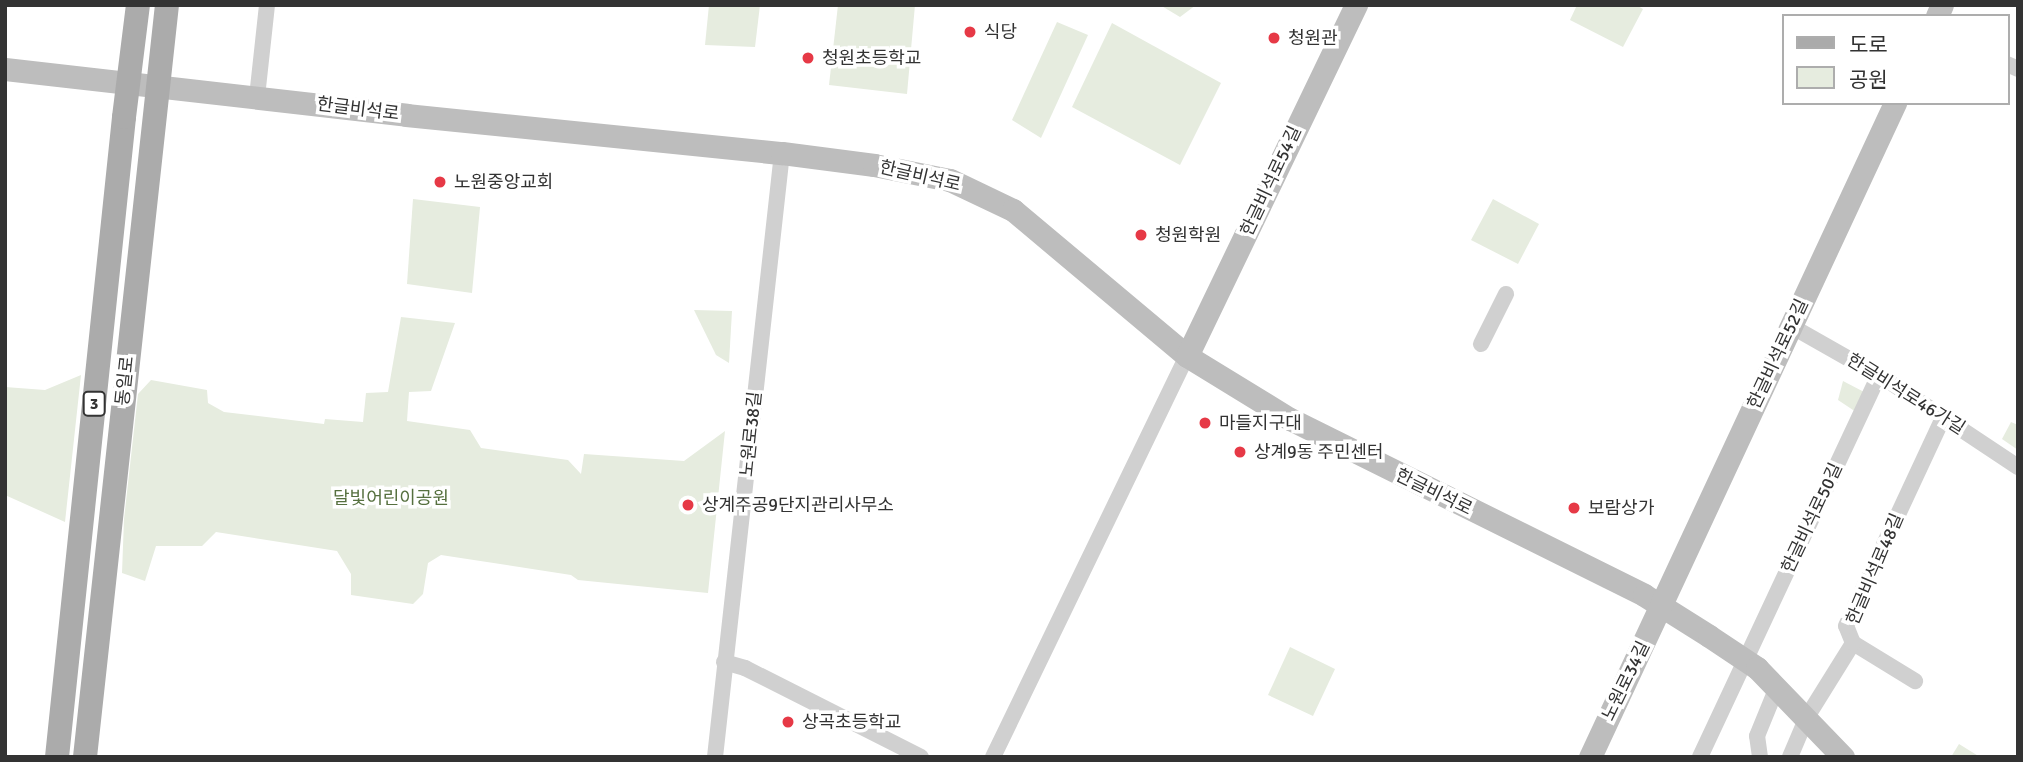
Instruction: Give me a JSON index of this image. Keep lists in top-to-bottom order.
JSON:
{
  "streets": {
    "main road": [
      "한글비석로",
      "한글비석로54길",
      "한글비석로52길",
      "동일로",
      "3",
      "노원로34길"
    ],
    "street": [
      "한글비석로46가길",
      "노원로38길",
      "한글비석로50길",
      "한글비석로48길"
    ]
  },
  "crossings": [
    ["한글비석로", "한글비석로54길"],
    ["한글비석로", "한글비석로52길"],
    ["한글비석로", "동일로"],
    ["한글비석로", "노원로38길"],
    ["한글비석로", "한글비석로50길"],
    ["한글비석로", "한글비석로48길"],
    ["한글비석로", "노원로34길"],
    ["한글비석로52길", "한글비석로46가길"],
    ["한글비석로52길", "노원로34길"],
    ["한글비석로46가길", "한글비석로50길"],
    ["한글비석로46가길", "한글비석로48길"]
  ],
  "parks": ["달빛어린이공원"],
  "places": [
    "식당",
    "청원관",
    "청원초등학교",
    "노원중앙교회",
    "청원학원",
    "마들지구대",
    "상계9동 주민센터",
    "상계주공9단지관리사무소",
    "보람상가",
    "상곡초등학교"
  ],
  "legend": ["도로", "공원"]
}
